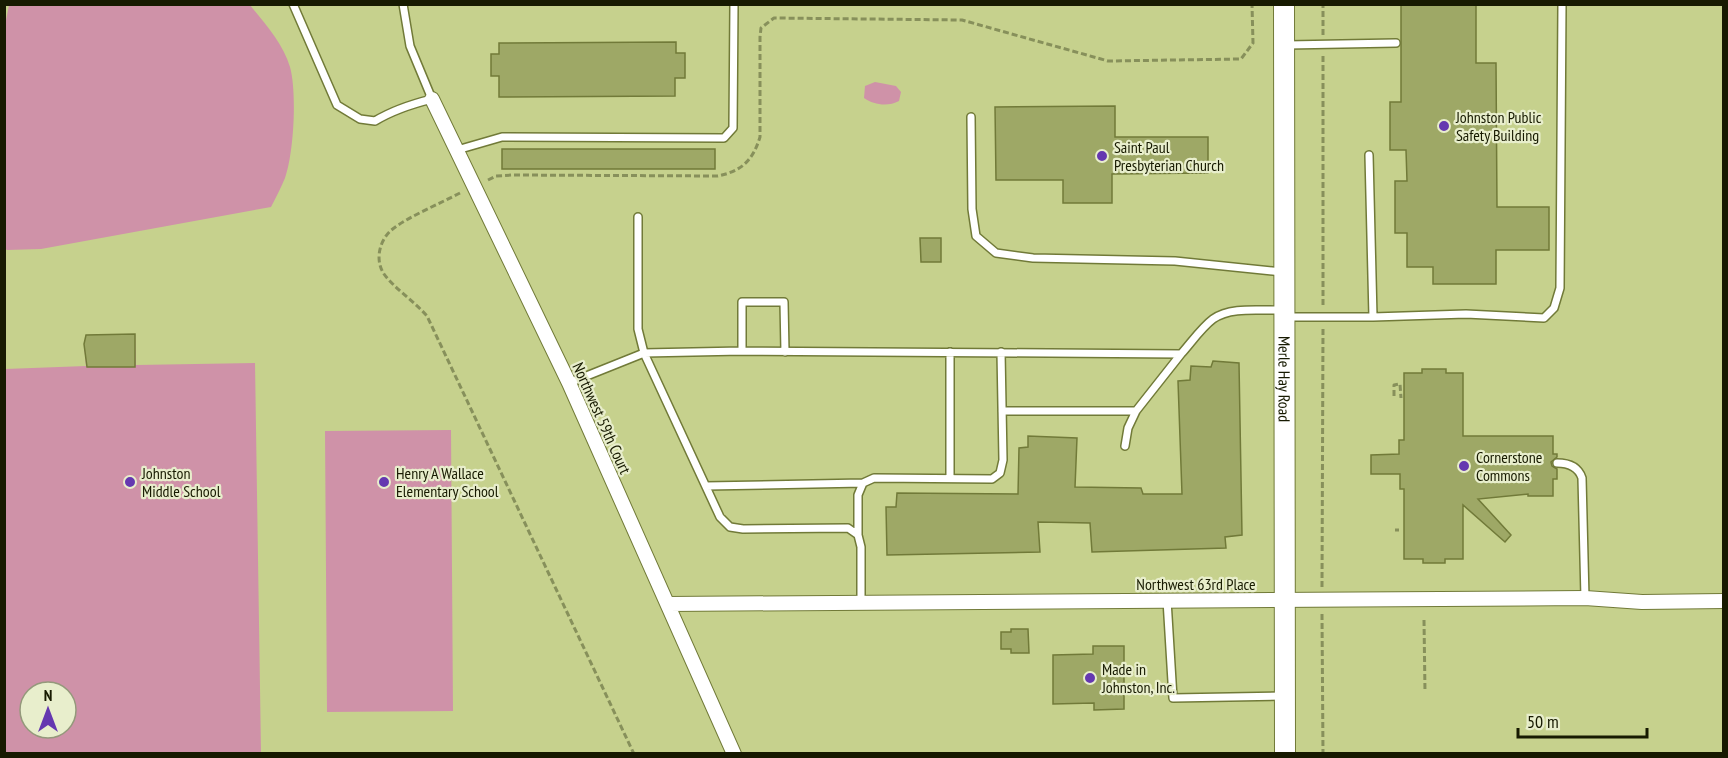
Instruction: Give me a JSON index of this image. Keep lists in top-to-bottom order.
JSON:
{
  "streets": {
    "main road": ["Merle Hay Road"],
    "street": ["Northwest 59th Court", "Northwest 63rd Place"]
  },
  "crossings": [
    ["Merle Hay Road", "Northwest 63rd Place"],
    ["Northwest 59th Court", "Northwest 63rd Place"]
  ],
  "places": [
    "Johnston Public Safety Building",
    "Saint Paul Presbyterian Church",
    "Cornerstone Commons",
    "Johnston Middle School",
    "Henry A Wallace Elementary School",
    "Made in Johnston, Inc."
  ],
  "scale_bar": "50 m",
  "north": "top"
}
